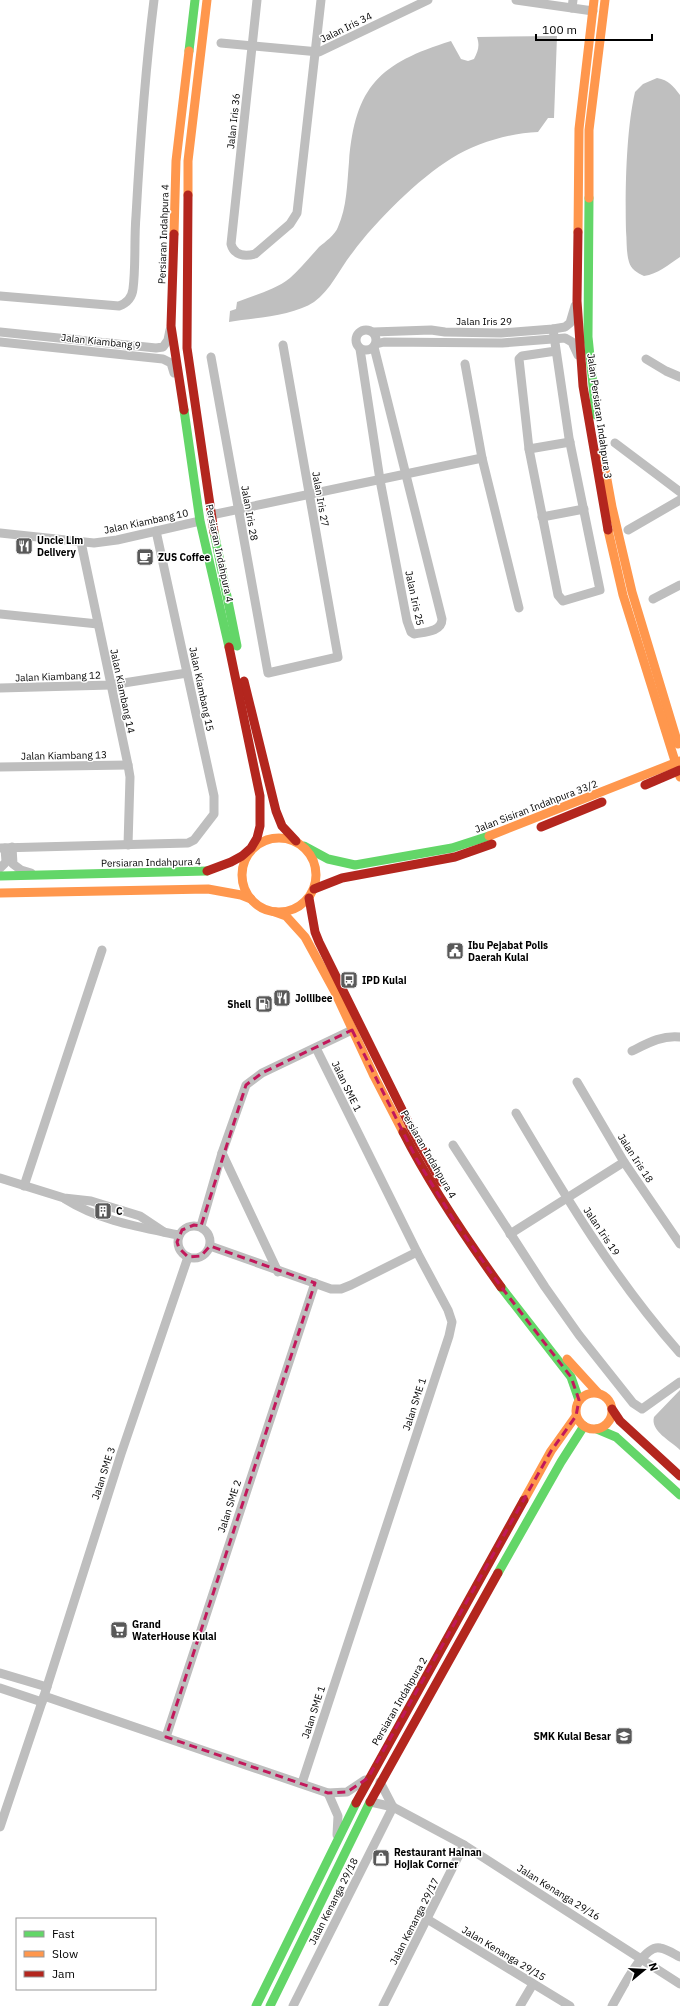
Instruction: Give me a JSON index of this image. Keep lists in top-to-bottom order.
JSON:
{
  "streets": {
    "street": [
      "Jalan Iris 34",
      "Jalan Iris 36",
      "Persiaran Indahpura 4",
      "Jalan Iris 29",
      "Jalan Kiambang 9",
      "Jalan Persiaran Indahpura 3",
      "Jalan Iris 27",
      "Jalan Iris 28",
      "Jalan Kiambang 10",
      "Jalan Iris 25",
      "Jalan Kiambang 12",
      "Jalan Kiambang 15",
      "Jalan Kiambang 14",
      "Jalan Kiambang 13",
      "Jalan Sisiran Indahpura 33/2",
      "Jalan SME 1",
      "Jalan Iris 18",
      "Jalan Iris 19",
      "Jalan SME 3",
      "Jalan SME 2",
      "Persiaran Indahpura 2",
      "Jalan Kenanga 29/16",
      "Jalan Kenanga 29/18",
      "Jalan Kenanga 29/17",
      "Jalan Kenanga 29/15"
    ]
  },
  "crossings": [
    ["Jalan Iris 34", "Jalan Iris 36"],
    ["Persiaran Indahpura 4", "Jalan Kiambang 9"],
    ["Persiaran Indahpura 4", "Jalan Kiambang 10"],
    ["Persiaran Indahpura 4", "Jalan Sisiran Indahpura 33/2"],
    ["Persiaran Indahpura 4", "Persiaran Indahpura 2"],
    ["Jalan Iris 29", "Jalan Persiaran Indahpura 3"],
    ["Jalan Iris 29", "Jalan Iris 25"],
    ["Jalan Persiaran Indahpura 3", "Jalan Sisiran Indahpura 33/2"],
    ["Jalan Iris 27", "Jalan Iris 28"],
    ["Jalan Kiambang 10", "Jalan Kiambang 15"],
    ["Jalan Kiambang 10", "Jalan Kiambang 14"],
    ["Jalan Kiambang 12", "Jalan Kiambang 15"],
    ["Jalan Kiambang 12", "Jalan Kiambang 14"],
    ["Jalan Kiambang 15", "Jalan Kiambang 14"],
    ["Jalan Kiambang 14", "Jalan Kiambang 13"],
    ["Jalan Kenanga 29/16", "Jalan Kenanga 29/17"],
    ["Jalan Kenanga 29/17", "Jalan Kenanga 29/15"]
  ],
  "places": {
    "restaurant": ["Uncle Lim Delivery", "Jollibee"],
    "cafe": ["ZUS Coffee"],
    "public building": ["Ibu Pejabat Polis Daerah Kulai"],
    "bus stop": ["IPD Kulai"],
    "fuel station": ["Shell"],
    "building": ["C"],
    "supermarket": ["Grand WaterHouse Kulai"],
    "school or university": ["SMK Kulai Besar"],
    "shop": ["Restaurant Hainan Hojiak Corner"]
  },
  "legend": ["Fast", "Slow", "Jam"],
  "scale_bar": "100 m",
  "north": "right"
}
